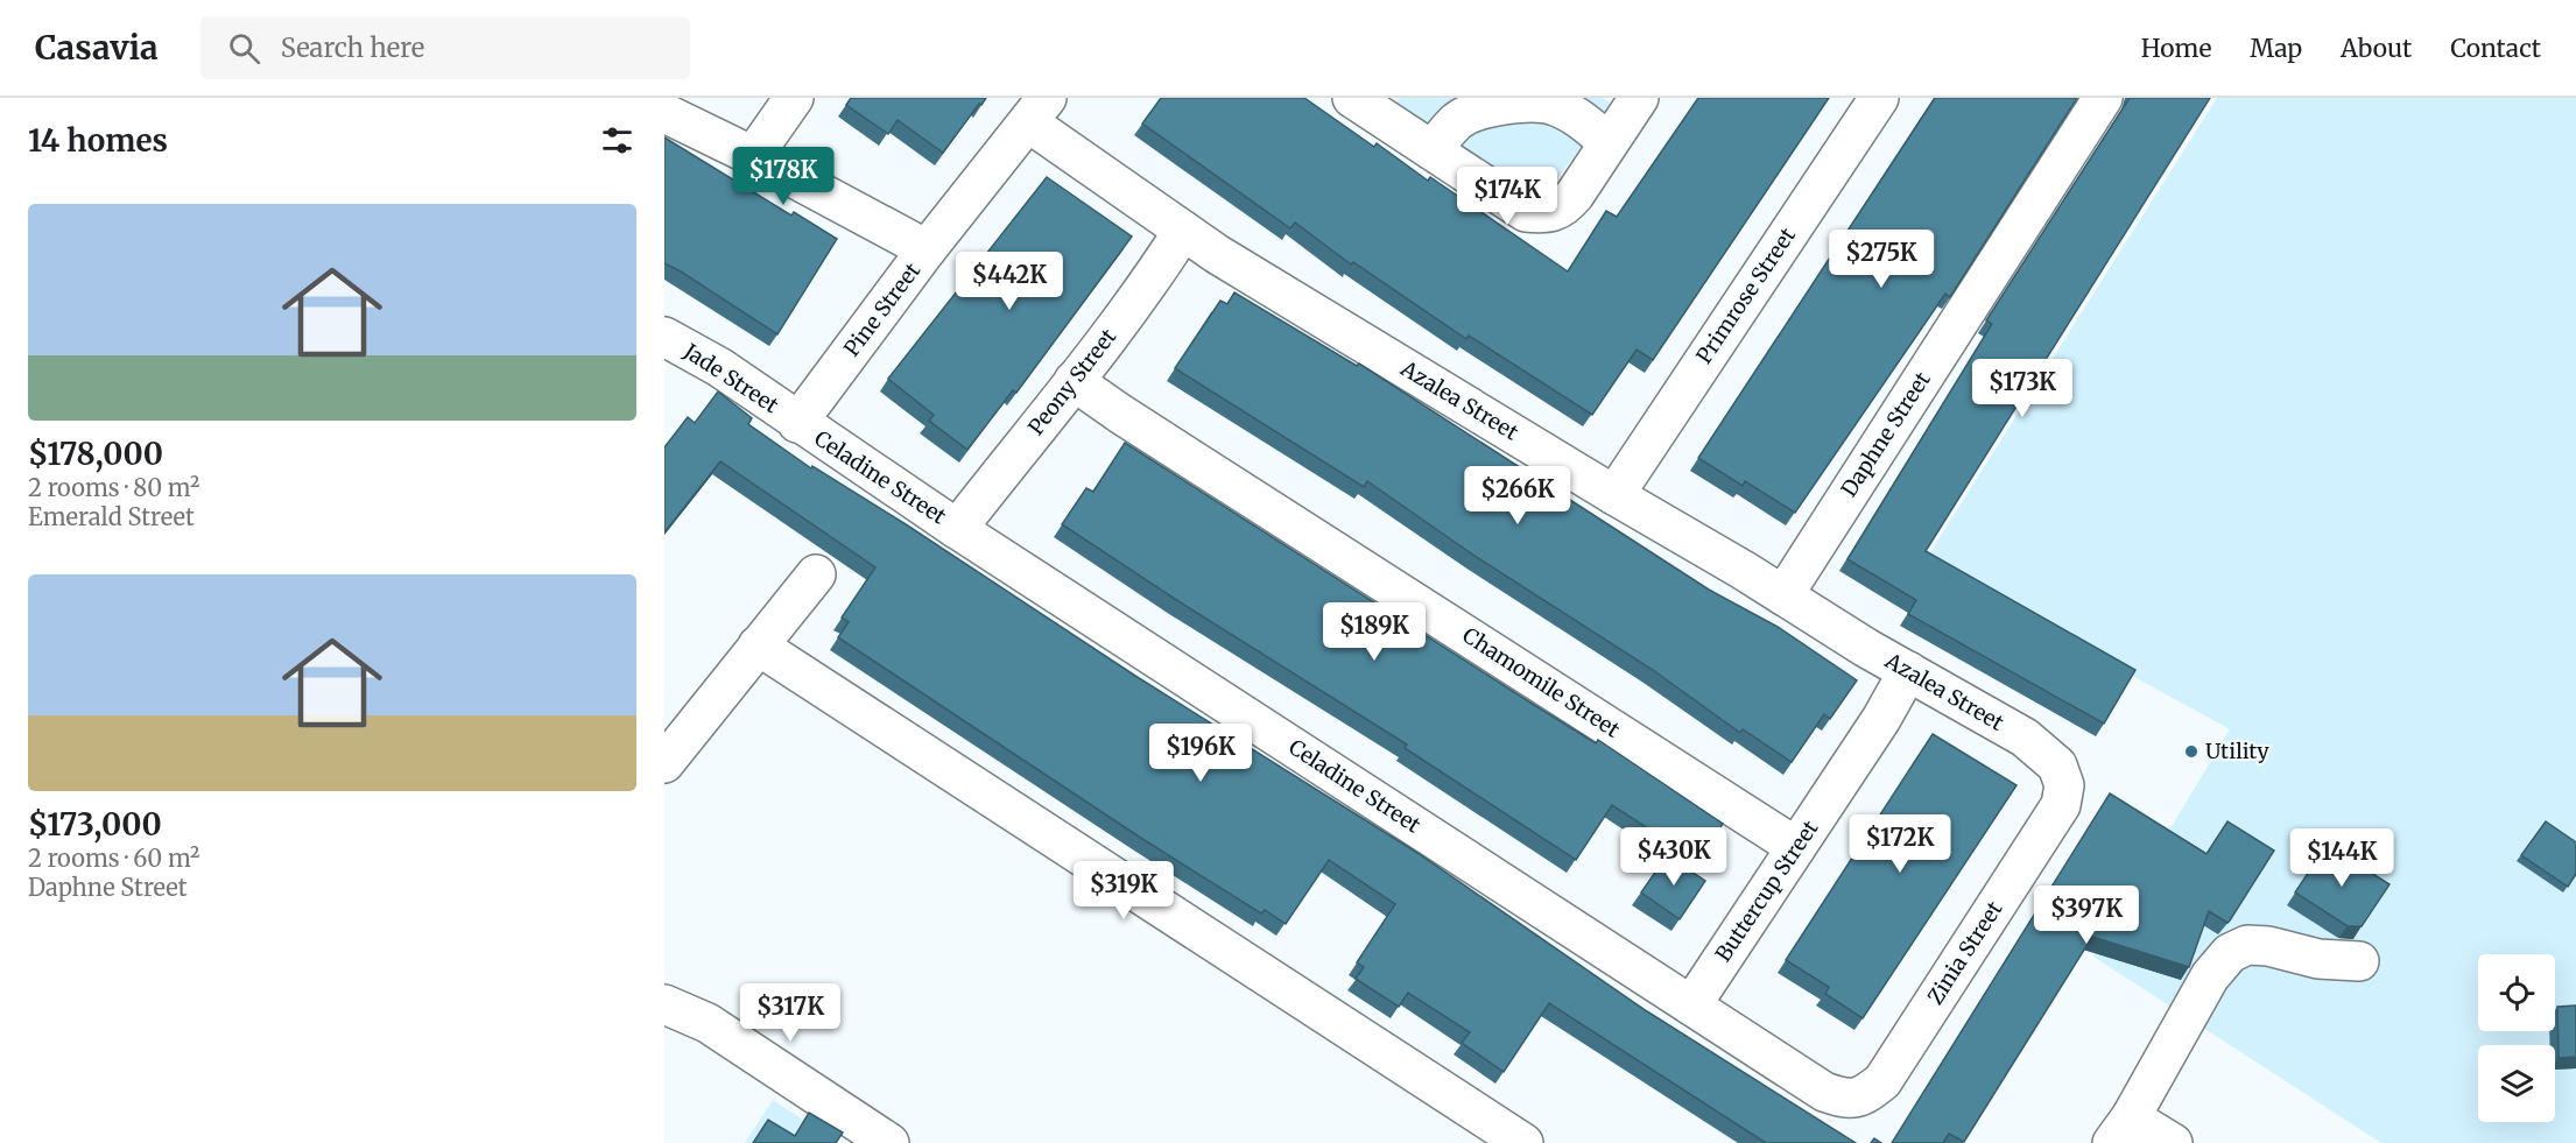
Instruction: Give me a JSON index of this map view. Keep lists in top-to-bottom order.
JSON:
{
  "streets": {
    "street": [
      "Primrose Street",
      "Pine Street",
      "Jade Street",
      "Peony Street",
      "Azalea Street",
      "Daphne Street",
      "Celadine Street",
      "Chamomile Street",
      "Buttercup Street",
      "Zinia Street"
    ]
  },
  "crossings": [
    ["Primrose Street", "Azalea Street"],
    ["Pine Street", "Jade Street"],
    ["Pine Street", "Azalea Street"],
    ["Pine Street", "Celadine Street"],
    ["Jade Street", "Celadine Street"],
    ["Peony Street", "Azalea Street"],
    ["Peony Street", "Celadine Street"],
    ["Peony Street", "Chamomile Street"],
    ["Azalea Street", "Daphne Street"],
    ["Azalea Street", "Buttercup Street"],
    ["Azalea Street", "Zinia Street"],
    ["Celadine Street", "Buttercup Street"],
    ["Celadine Street", "Zinia Street"],
    ["Chamomile Street", "Buttercup Street"]
  ],
  "places": ["Utility"],
  "page": {
    "header": "Casavia",
    "search": "Search here",
    "nav": [
      "Home",
      "Map",
      "About",
      "Contact"
    ],
    "heading": "14 homes",
    "price": [
      "$178K",
      "$174K",
      "$275K",
      "$442K",
      "$173K",
      "$266K",
      "$189K",
      "$196K",
      "$172K",
      "$430K",
      "$144K",
      "$319K",
      "$397K",
      "$317K"
    ],
    "list": [
      {
        "name": "$178,000",
        "note": "2 rooms · 80 m² · Emerald Street"
      },
      {
        "name": "$173,000",
        "note": "2 rooms · 60 m² · Daphne Street"
      }
    ]
  }
}
